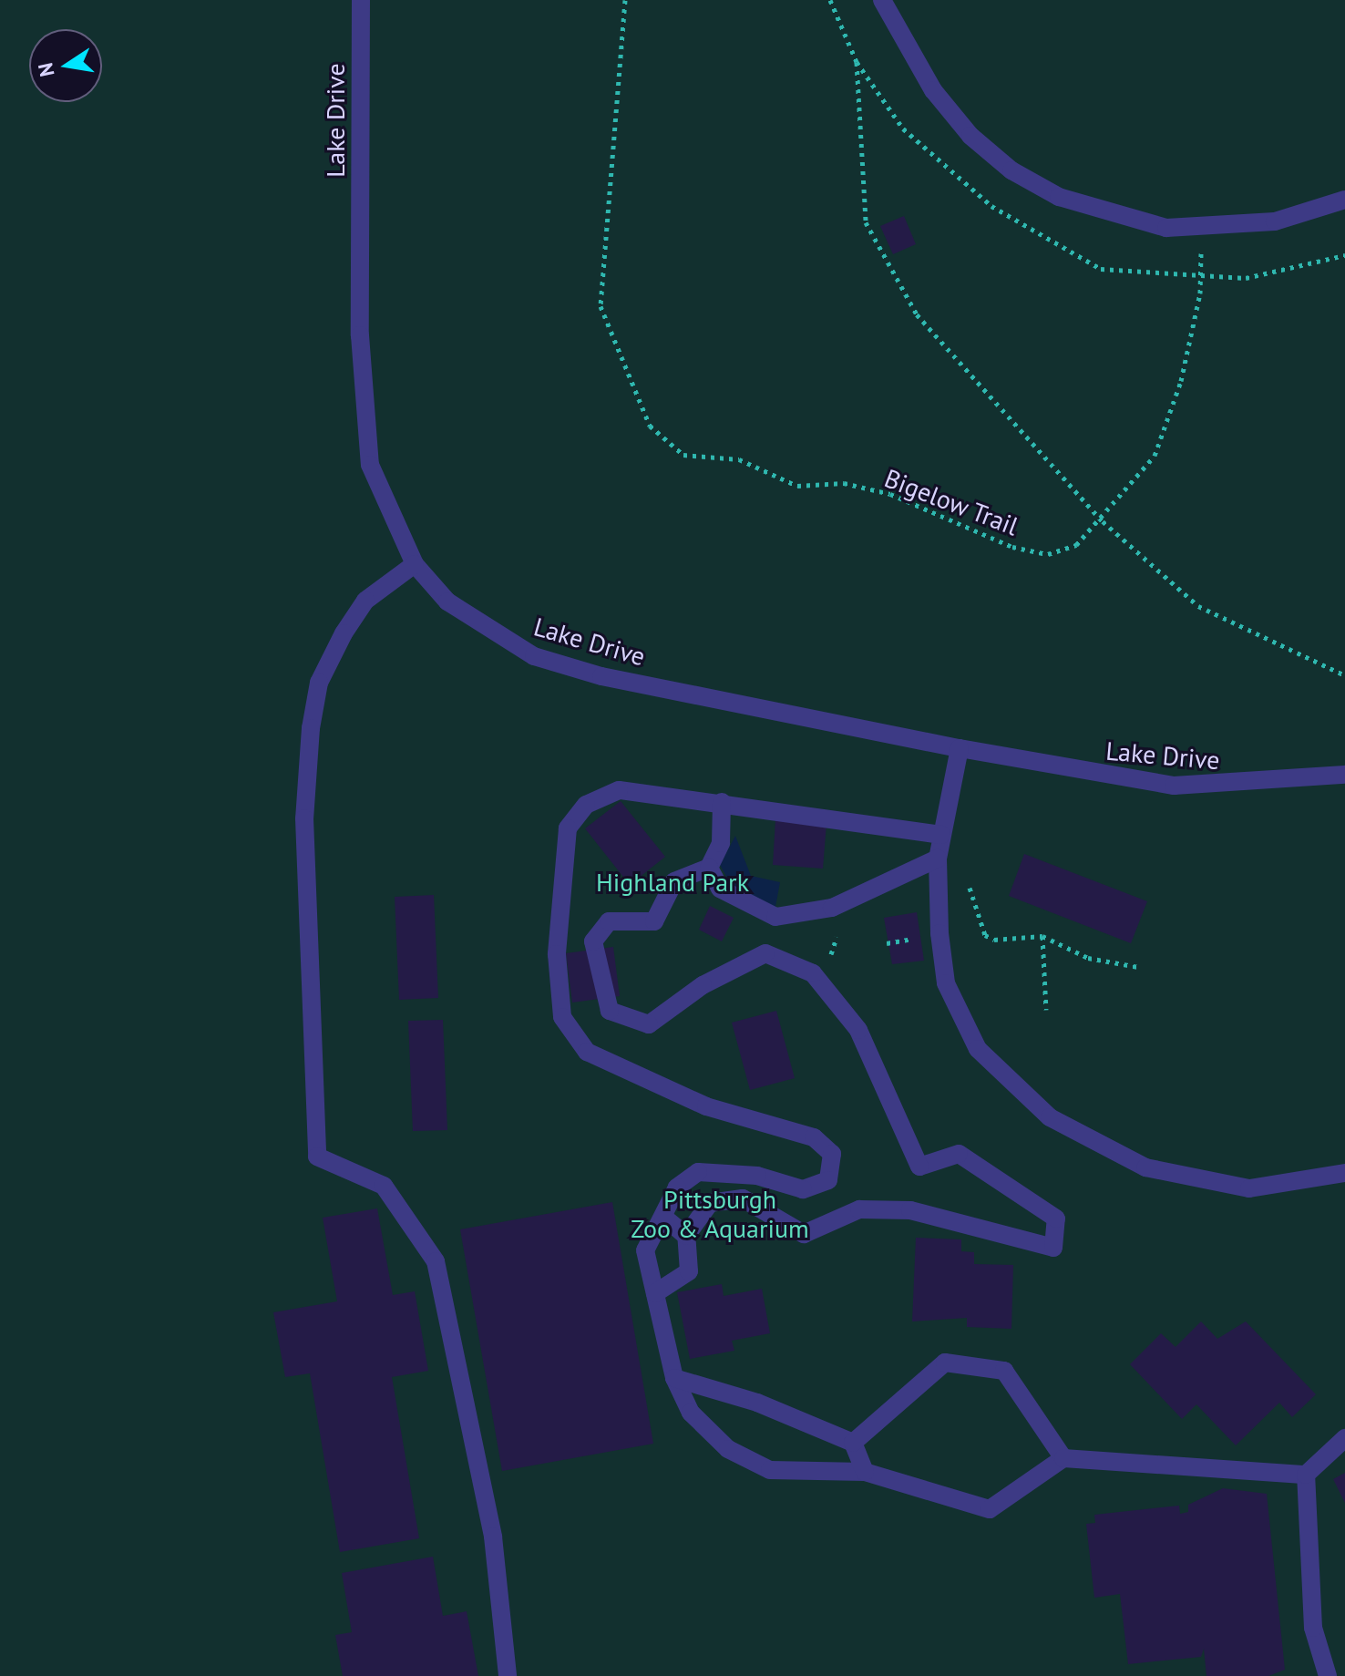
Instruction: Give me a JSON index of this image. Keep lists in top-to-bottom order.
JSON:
{
  "streets": {
    "street": ["Lake Drive"],
    "path": ["Bigelow Trail"]
  },
  "parks": ["Highland Park", "Pittsburgh Zoo & Aquarium"],
  "north": "left"
}
